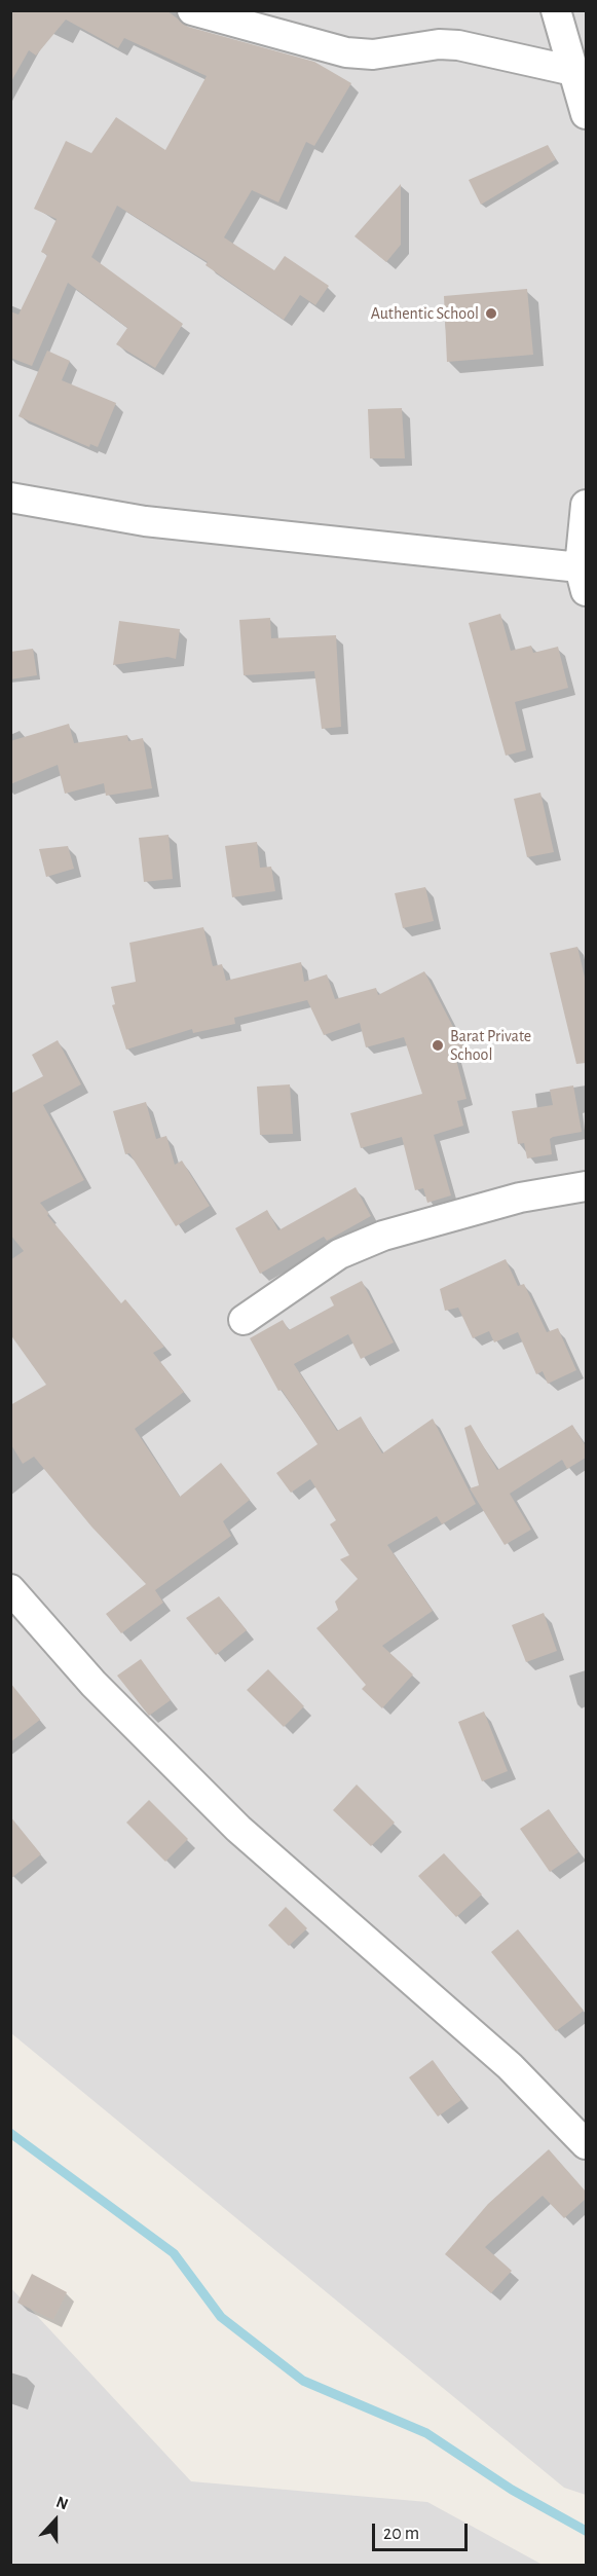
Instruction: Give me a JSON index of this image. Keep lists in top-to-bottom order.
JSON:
{
  "places": ["Authentic School", "Barat Private School"],
  "scale_bar": "20 m",
  "north": "top"
}
